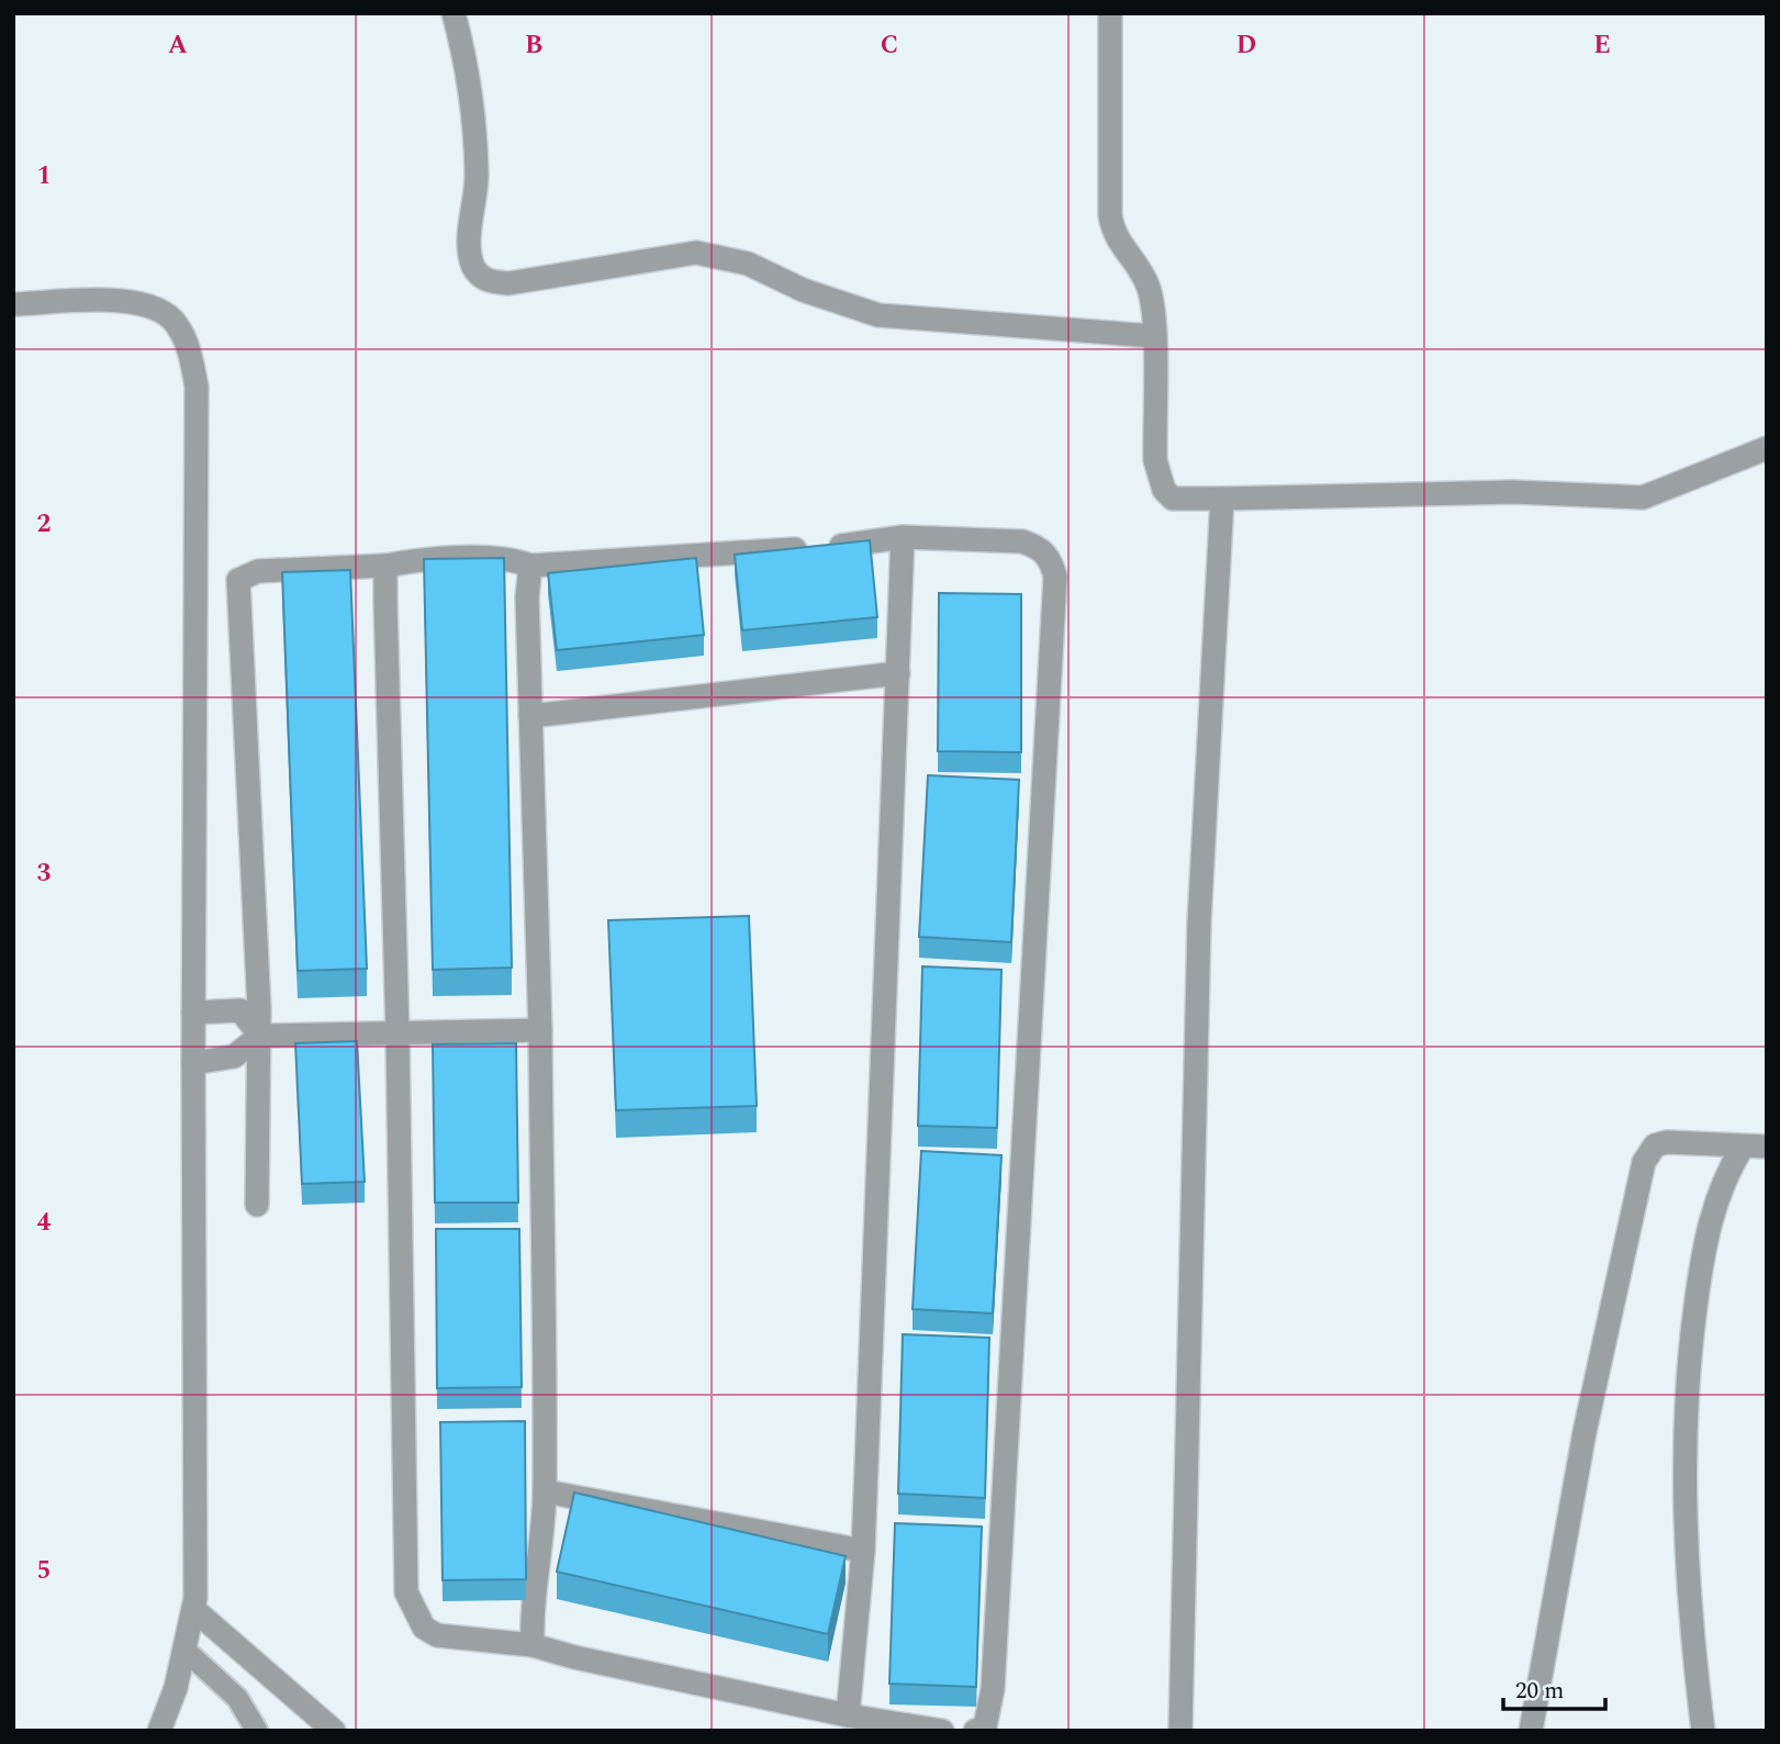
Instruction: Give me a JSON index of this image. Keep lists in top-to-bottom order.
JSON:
{
  "scale_bar": "20 m",
  "grid": {
    "columns": [
      "A",
      "B",
      "C",
      "D",
      "E"
    ],
    "rows": [
      "1",
      "2",
      "3",
      "4",
      "5"
    ]
  }
}
